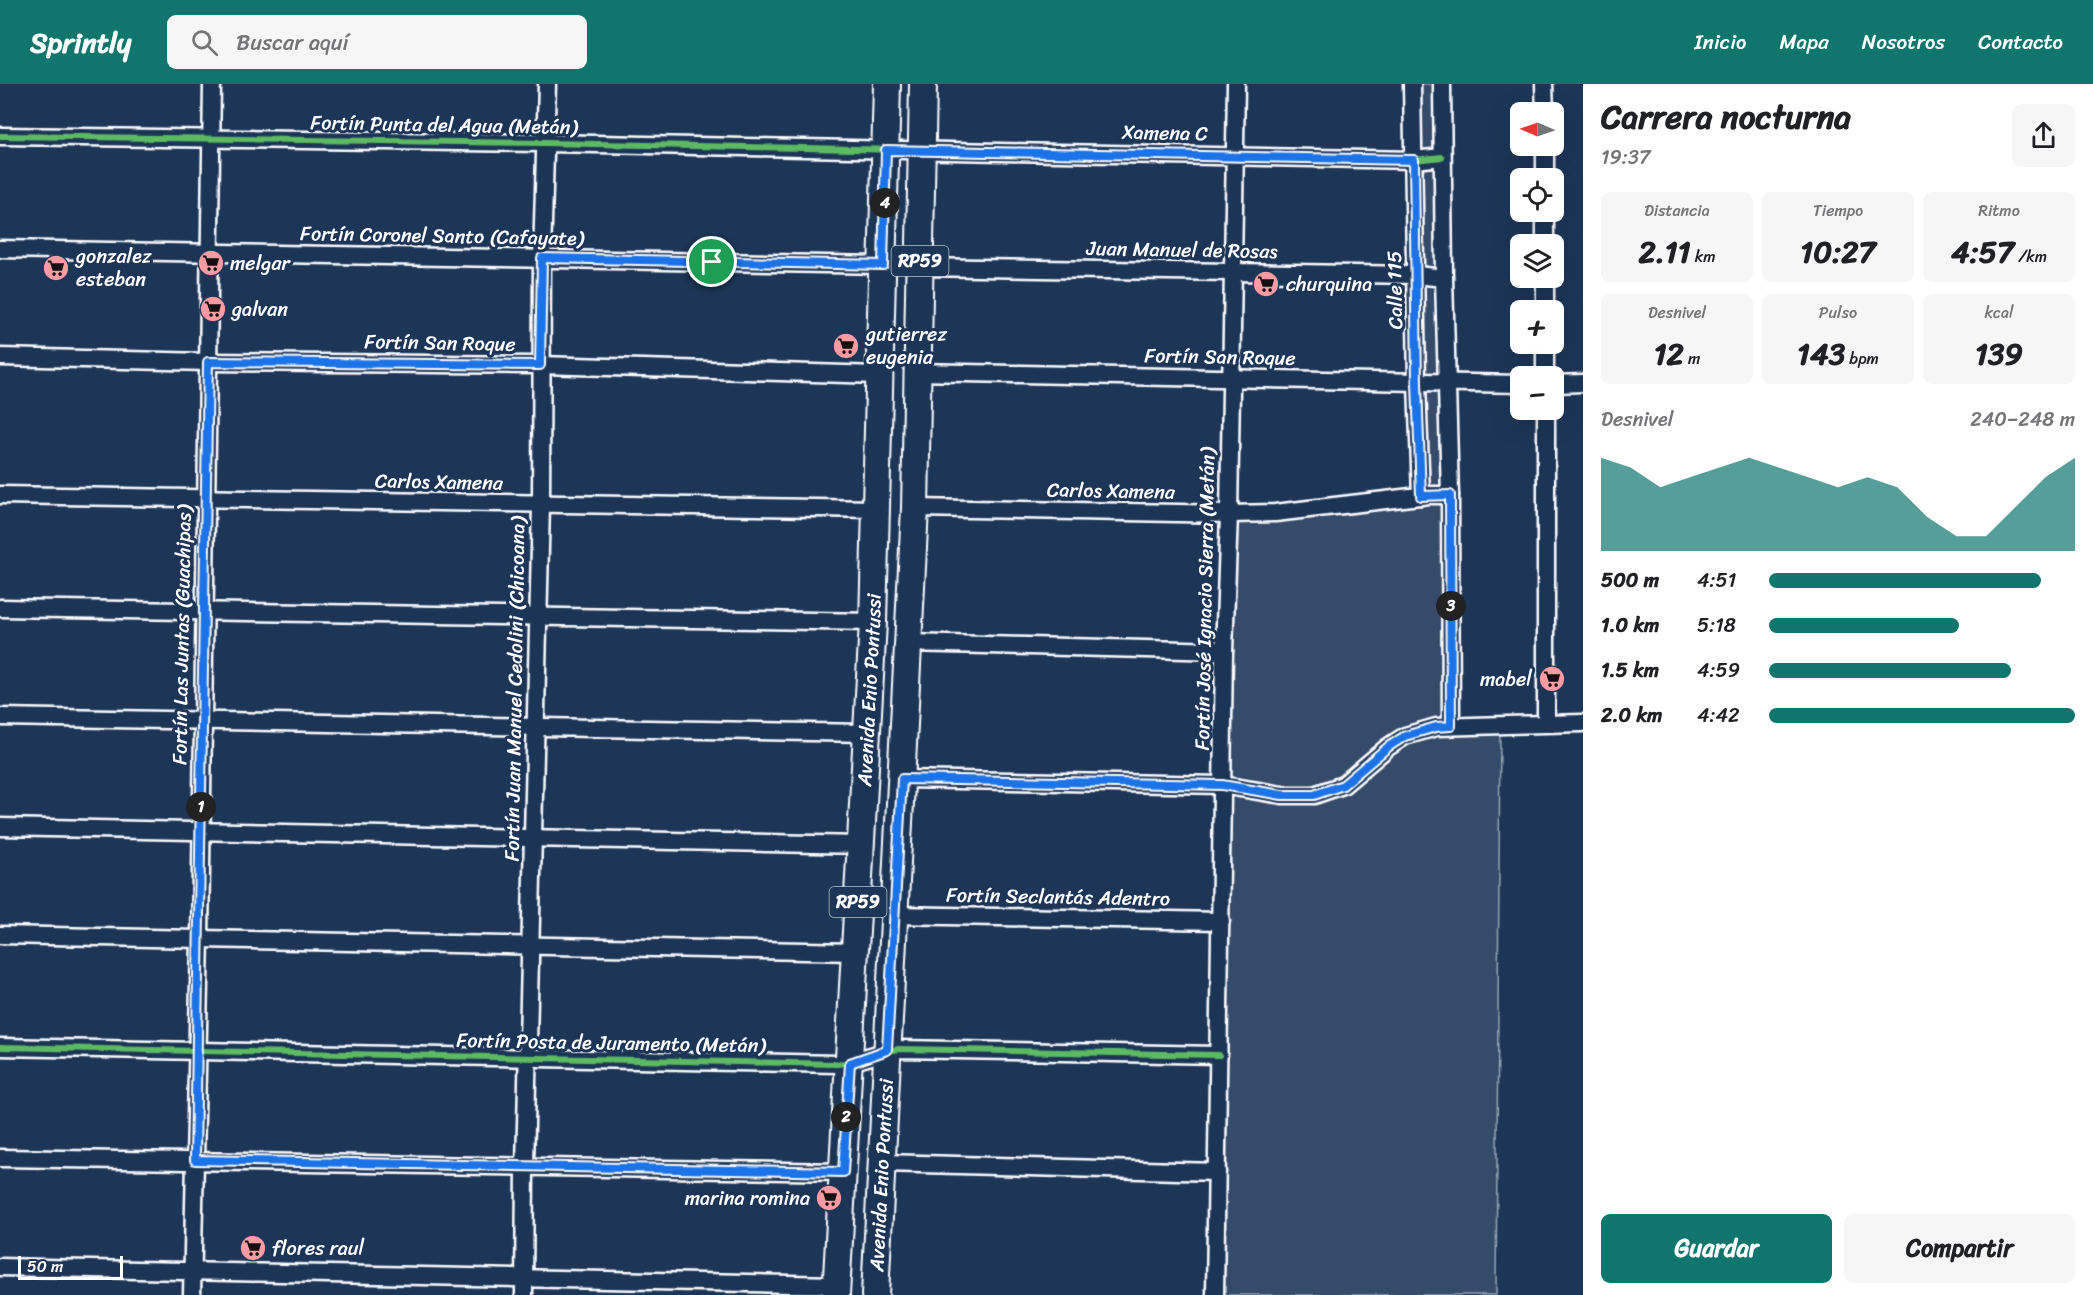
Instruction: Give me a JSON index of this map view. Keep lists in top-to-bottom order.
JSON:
{
  "streets": {
    "main road": ["RP59", "Avenida Enio Pontussi"],
    "street": [
      "Fortín Punta del Agua (Metán)",
      "Xamena C",
      "Fortín Coronel Santo (Cafayate)",
      "Juan Manuel de Rosas",
      "Calle 115",
      "Fortín San Roque",
      "Carlos Xamena",
      "Fortín José Ignacio Sierra (Metán)",
      "Fortín Las Juntas (Guachipas)",
      "Fortín Juan Manuel Cedolini (Chicoana)",
      "Fortín Seclantás Adentro",
      "Fortín Posta de Juramento (Metán)"
    ]
  },
  "crossings": [
    ["Fortín Punta del Agua (Metán)", "Xamena C"],
    ["Fortín Punta del Agua (Metán)", "Fortín Las Juntas (Guachipas)"],
    ["Fortín Punta del Agua (Metán)", "Fortín Juan Manuel Cedolini (Chicoana)"],
    ["Fortín Punta del Agua (Metán)", "Avenida Enio Pontussi"],
    ["Xamena C", "Calle 115"],
    ["Xamena C", "Fortín José Ignacio Sierra (Metán)"],
    ["Xamena C", "Avenida Enio Pontussi"],
    ["Fortín Coronel Santo (Cafayate)", "Fortín Las Juntas (Guachipas)"],
    ["Fortín Coronel Santo (Cafayate)", "Fortín Juan Manuel Cedolini (Chicoana)"],
    ["Fortín Coronel Santo (Cafayate)", "Avenida Enio Pontussi"],
    ["Juan Manuel de Rosas", "Calle 115"],
    ["Juan Manuel de Rosas", "Fortín José Ignacio Sierra (Metán)"],
    ["Juan Manuel de Rosas", "Avenida Enio Pontussi"],
    ["Calle 115", "Fortín San Roque"],
    ["Calle 115", "Carlos Xamena"],
    ["Fortín San Roque", "Fortín José Ignacio Sierra (Metán)"],
    ["Fortín San Roque", "Fortín Las Juntas (Guachipas)"],
    ["Fortín San Roque", "Fortín Juan Manuel Cedolini (Chicoana)"],
    ["Fortín San Roque", "Avenida Enio Pontussi"],
    ["Carlos Xamena", "Fortín José Ignacio Sierra (Metán)"],
    ["Carlos Xamena", "Fortín Las Juntas (Guachipas)"],
    ["Carlos Xamena", "Fortín Juan Manuel Cedolini (Chicoana)"],
    ["Carlos Xamena", "Avenida Enio Pontussi"],
    ["Fortín José Ignacio Sierra (Metán)", "Fortín Seclantás Adentro"],
    ["Fortín José Ignacio Sierra (Metán)", "Fortín Posta de Juramento (Metán)"],
    ["Fortín Las Juntas (Guachipas)", "Fortín Posta de Juramento (Metán)"],
    ["Fortín Juan Manuel Cedolini (Chicoana)", "Fortín Posta de Juramento (Metán)"],
    ["Avenida Enio Pontussi", "Fortín Seclantás Adentro"],
    ["Avenida Enio Pontussi", "Fortín Posta de Juramento (Metán)"]
  ],
  "places": {
    "supermarket": [
      "melgar",
      "gonzalez esteban",
      "churquina",
      "galvan",
      "gutierrez eugenia",
      "mabel",
      "marina romina",
      "flores raul"
    ]
  },
  "scale_bar": "50 m",
  "north": "left",
  "page": {
    "header": "Sprintly",
    "search": "Buscar aquí",
    "nav": [
      "Inicio",
      "Mapa",
      "Nosotros",
      "Contacto"
    ],
    "heading": ["Carrera nocturna", "19:37"],
    "map_buttons": ["+", "−"],
    "stats": [
      ["Distancia", "2.11 km"],
      ["Tiempo", "10:27"],
      ["Ritmo", "4:57 /km"],
      ["Desnivel", "12 m"],
      ["Pulso", "143 bpm"],
      ["kcal", "139"]
    ],
    "pins": [
      "4",
      "3",
      "1",
      "2"
    ],
    "chart": ["Desnivel", "240–248 m"],
    "list": [
      {
        "name": "500 m",
        "note": "4:51"
      },
      {
        "name": "1.0 km",
        "note": "5:18"
      },
      {
        "name": "1.5 km",
        "note": "4:59"
      },
      {
        "name": "2.0 km",
        "note": "4:42"
      }
    ],
    "buttons": ["Guardar", "Compartir"],
    "scale": "50 m"
  }
}
